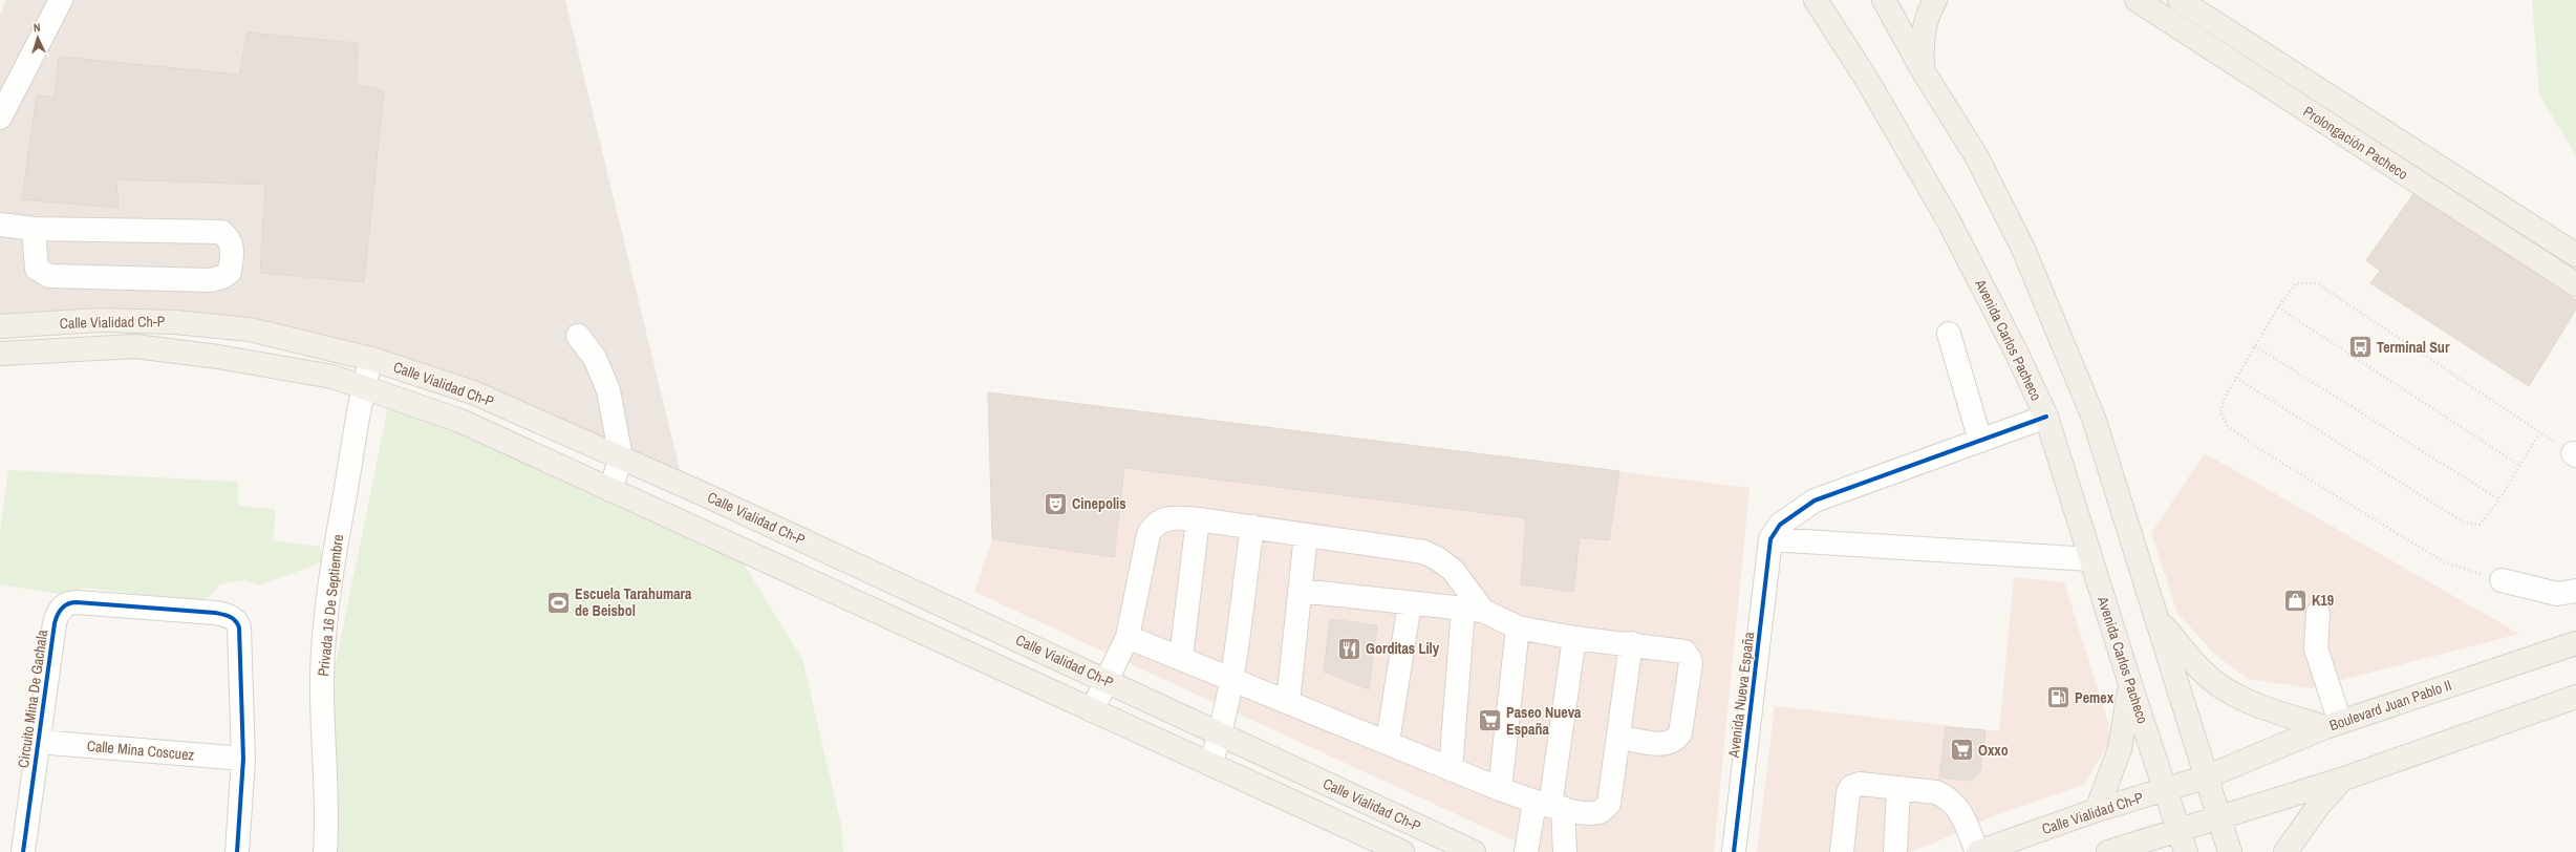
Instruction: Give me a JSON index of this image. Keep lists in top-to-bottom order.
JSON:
{
  "streets": {
    "main road": [
      "Prolongación Pacheco",
      "Calle Vialidad Ch-P",
      "Avenida Carlos Pacheco",
      "Boulevard Juan Pablo II"
    ],
    "street": [
      "Privada 16 De Septiembre",
      "Avenida Nueva España",
      "Circuito Mina De Gachala",
      "Calle Mina Coscuez"
    ]
  },
  "crossings": [
    ["Calle Vialidad Ch-P", "Avenida Carlos Pacheco"],
    ["Calle Vialidad Ch-P", "Privada 16 De Septiembre"],
    ["Calle Vialidad Ch-P", "Boulevard Juan Pablo II"],
    ["Circuito Mina De Gachala", "Calle Mina Coscuez"]
  ],
  "places": {
    "bus stop": ["Terminal Sur"],
    "theatre": ["Cinepolis"],
    "shop": ["K19"],
    "sports": ["Escuela Tarahumara de Beisbol"],
    "restaurant": ["Gorditas Lily"],
    "fuel station": ["Pemex"],
    "supermarket": ["Paseo Nueva España", "Oxxo"]
  },
  "north": "top"
}
